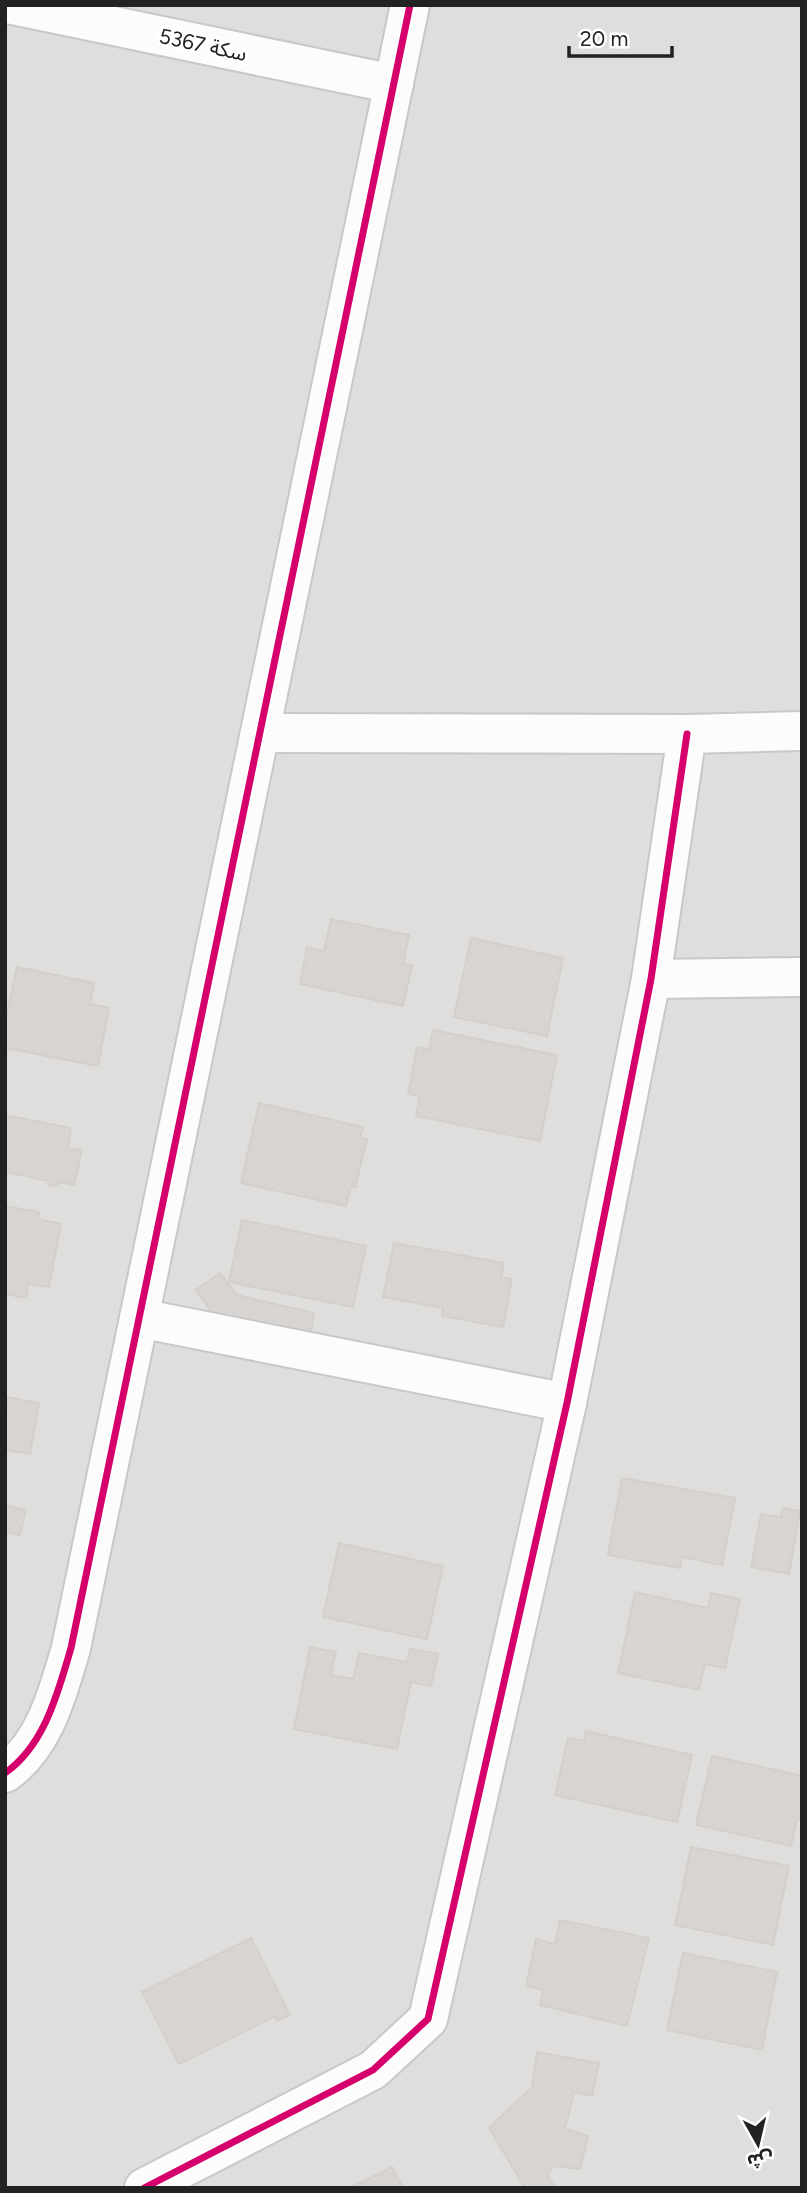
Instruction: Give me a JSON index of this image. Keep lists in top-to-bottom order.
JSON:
{
  "streets": {
    "street": ["سكة 5367"]
  },
  "scale_bar": "20 m",
  "north": "bottom"
}
